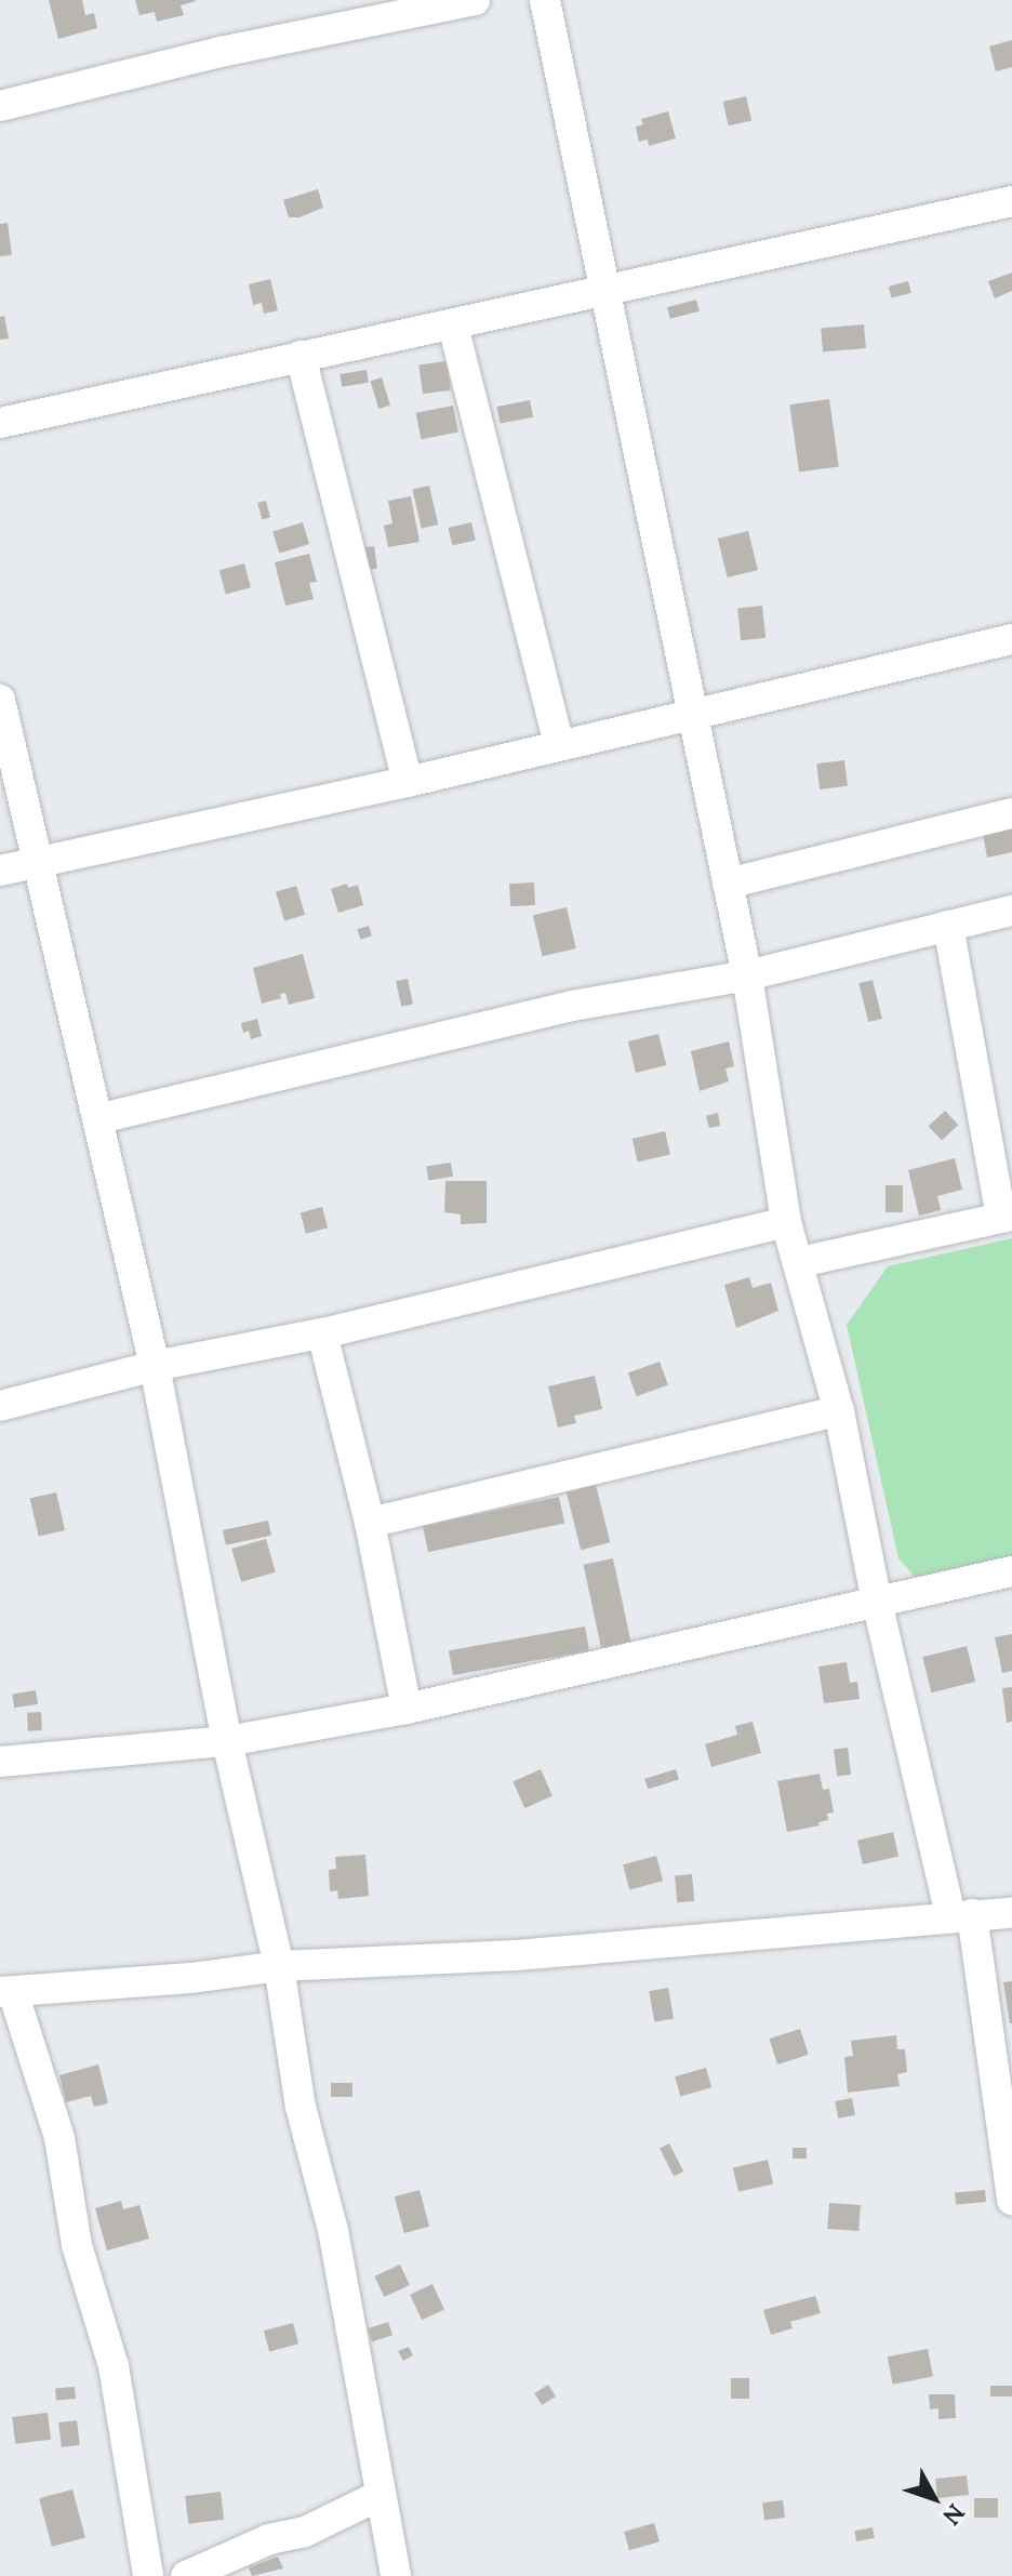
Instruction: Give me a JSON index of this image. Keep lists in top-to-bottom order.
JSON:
{
  "north": "bottom right"
}
